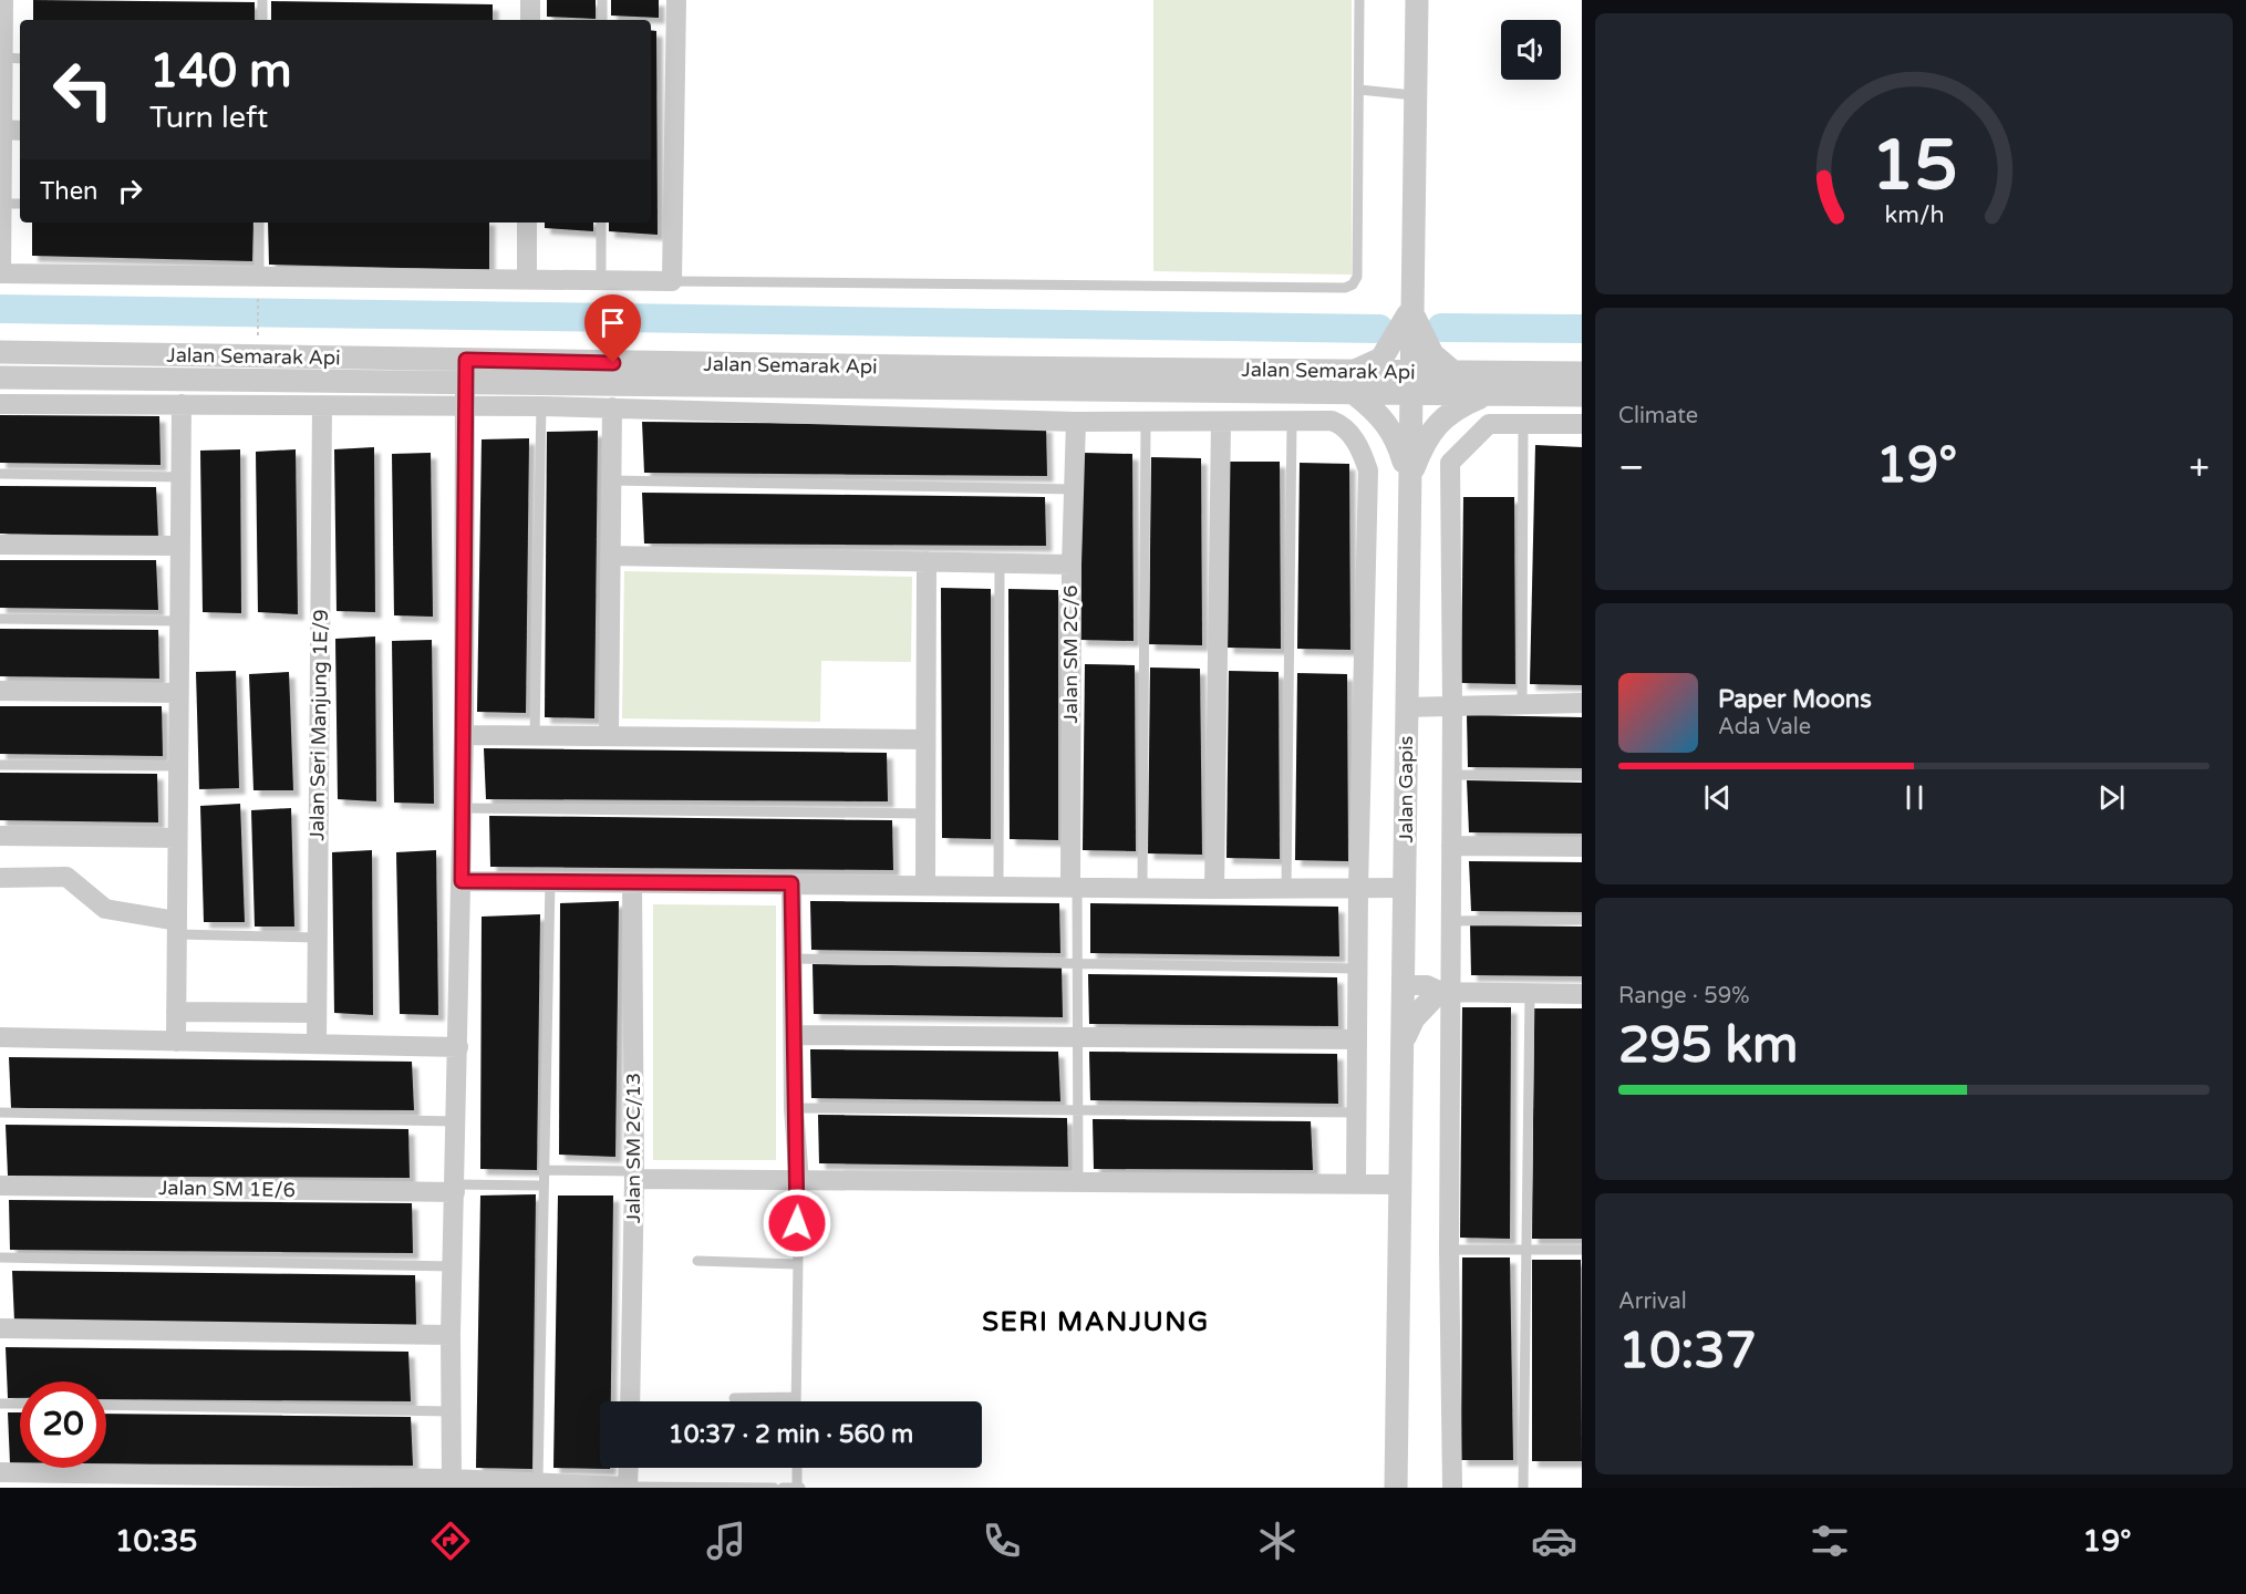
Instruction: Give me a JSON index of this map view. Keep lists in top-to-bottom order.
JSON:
{
  "streets": {
    "street": [
      "Jalan Semarak Api",
      "Jalan SM 2C/6",
      "Jalan Seri Manjung 1E/9",
      "Jalan Gapis",
      "Jalan SM 2C/13",
      "Jalan SM 1E/6"
    ]
  },
  "crossings": [
    ["Jalan Semarak Api", "Jalan Gapis"]
  ],
  "districts": ["SERI MANJUNG"],
  "page": {
    "turn": ["140 m", "Turn left"],
    "then": "Then",
    "tile": [
      "Climate",
      ["Range · 59%", "295 km"],
      ["Arrival", "10:37"]
    ],
    "heat": ["−", "19°", "+"],
    "song": ["Paper Moons", "Ada Vale"],
    "limit": "20",
    "trip": "10:37 · 2 min · 560 m",
    "tabs": ["10:35", "19°"],
    "gauge": ["15", "km/h"]
  }
}
